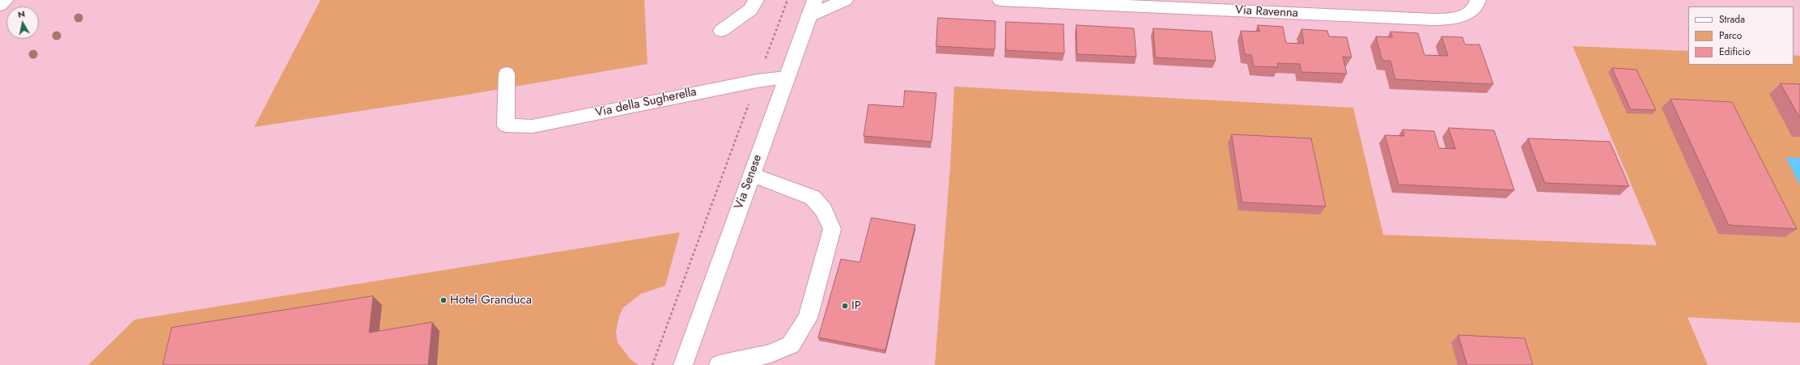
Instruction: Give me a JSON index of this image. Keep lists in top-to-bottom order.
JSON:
{
  "streets": {
    "street": ["Via Ravenna", "Via della Sugherella", "Via Senese"]
  },
  "crossings": [
    ["Via della Sugherella", "Via Senese"]
  ],
  "places": ["Hotel Granduca", "IP"],
  "legend": ["Strada", "Parco", "Edificio"],
  "north": "top"
}
